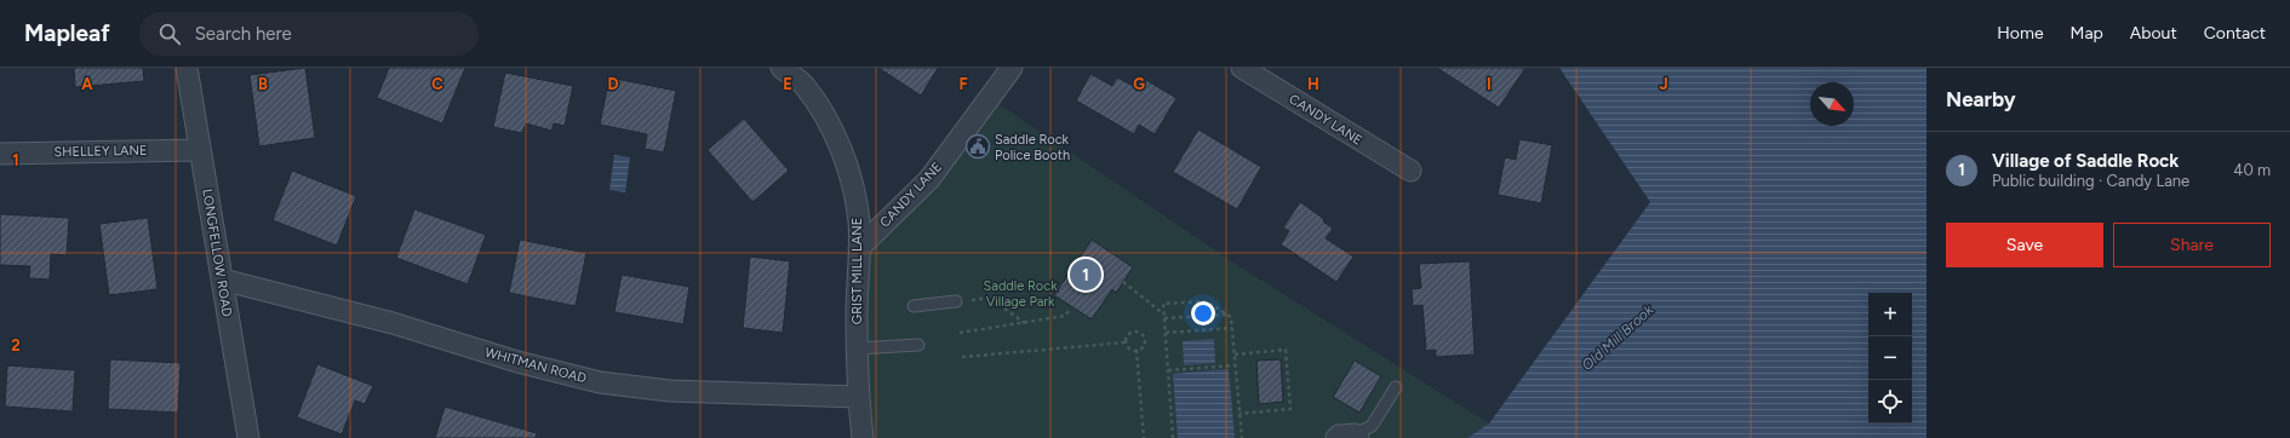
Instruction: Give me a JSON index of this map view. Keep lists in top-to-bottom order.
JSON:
{
  "streets": {
    "street": [
      "CANDY LANE",
      "SHELLEY LANE",
      "LONGFELLOW ROAD",
      "GRIST MILL LANE",
      "WHITMAN ROAD"
    ]
  },
  "crossings": [
    ["CANDY LANE", "GRIST MILL LANE"],
    ["SHELLEY LANE", "LONGFELLOW ROAD"],
    ["LONGFELLOW ROAD", "WHITMAN ROAD"],
    ["GRIST MILL LANE", "WHITMAN ROAD"]
  ],
  "water": ["Old Mill Brook"],
  "parks": ["Saddle Rock Village Park"],
  "places": {
    "public building": ["Saddle Rock Police Booth"]
  },
  "north": "bottom right",
  "page": {
    "header": "Mapleaf",
    "search": "Search here",
    "nav": [
      "Home",
      "Map",
      "About",
      "Contact"
    ],
    "heading": "Nearby",
    "list": [
      {
        "mark": "1",
        "name": "Village of Saddle Rock",
        "note": "Public building · Candy Lane",
        "value": "40 m"
      }
    ],
    "buttons": ["Save", "Share"],
    "pins": "1",
    "map_buttons": ["+", "−"]
  },
  "grid": {
    "columns": [
      "A",
      "B",
      "C",
      "D",
      "E",
      "F",
      "G",
      "H",
      "I",
      "J"
    ],
    "rows": ["1", "2"]
  }
}
